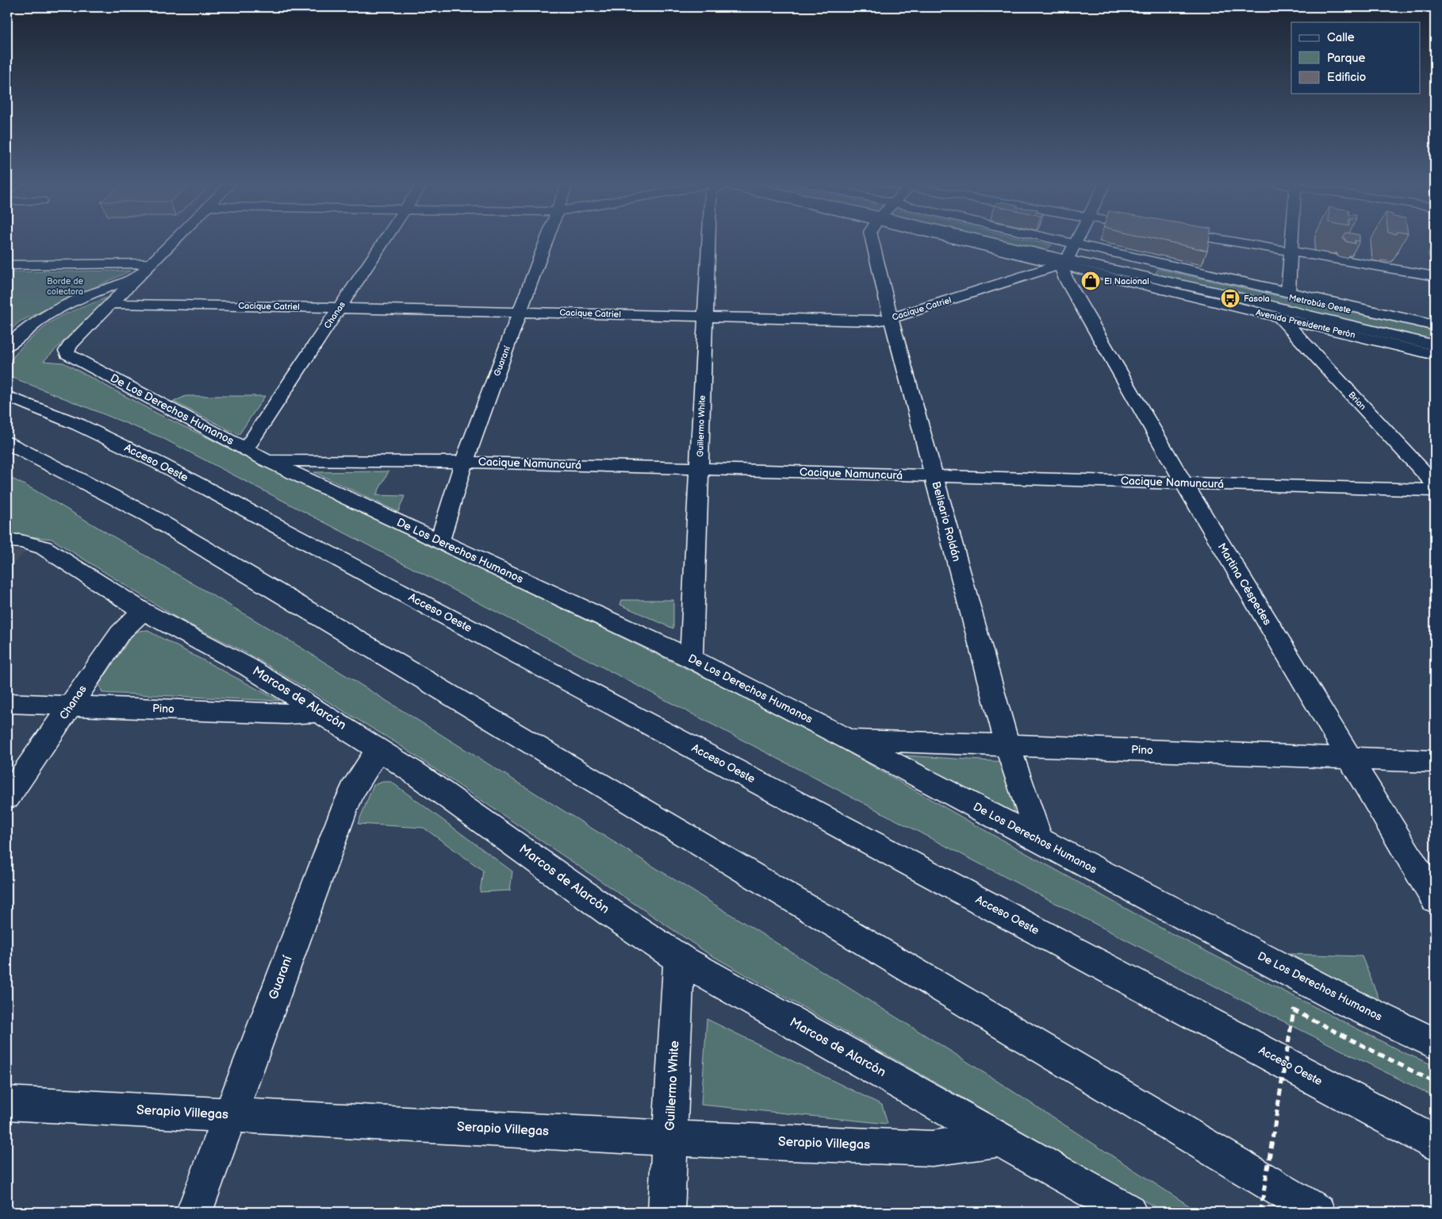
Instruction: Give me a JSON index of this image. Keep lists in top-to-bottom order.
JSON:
{
  "streets": {
    "main road": [
      "Metrobús Oeste",
      "Cacique Catriel",
      "Chanas",
      "Avenida Presidente Perón",
      "Guaraní",
      "Brian",
      "De Los Derechos Humanos",
      "Guillermo White",
      "Acceso Oeste",
      "Cacique Namuncurá",
      "Belisario Roldán",
      "Martina Céspedes",
      "Marcos de Alarcón",
      "Pino",
      "Serapio Villegas"
    ]
  },
  "crossings": [
    ["Metrobús Oeste", "Cacique Catriel"],
    ["Metrobús Oeste", "Avenida Presidente Perón"],
    ["Metrobús Oeste", "Martina Céspedes"],
    ["Cacique Catriel", "Chanas"],
    ["Cacique Catriel", "Avenida Presidente Perón"],
    ["Cacique Catriel", "Guaraní"],
    ["Cacique Catriel", "De Los Derechos Humanos"],
    ["Cacique Catriel", "Guillermo White"],
    ["Cacique Catriel", "Belisario Roldán"],
    ["Cacique Catriel", "Martina Céspedes"],
    ["Chanas", "De Los Derechos Humanos"],
    ["Chanas", "Marcos de Alarcón"],
    ["Chanas", "Pino"],
    ["Avenida Presidente Perón", "Brian"],
    ["Avenida Presidente Perón", "Martina Céspedes"],
    ["Guaraní", "De Los Derechos Humanos"],
    ["Guaraní", "Cacique Namuncurá"],
    ["Guaraní", "Marcos de Alarcón"],
    ["Guaraní", "Serapio Villegas"],
    ["De Los Derechos Humanos", "Guillermo White"],
    ["De Los Derechos Humanos", "Cacique Namuncurá"],
    ["De Los Derechos Humanos", "Belisario Roldán"],
    ["De Los Derechos Humanos", "Pino"],
    ["Guillermo White", "Cacique Namuncurá"],
    ["Guillermo White", "Marcos de Alarcón"],
    ["Guillermo White", "Serapio Villegas"],
    ["Cacique Namuncurá", "Belisario Roldán"],
    ["Cacique Namuncurá", "Martina Céspedes"],
    ["Belisario Roldán", "Pino"],
    ["Martina Céspedes", "Pino"],
    ["Marcos de Alarcón", "Pino"],
    ["Marcos de Alarcón", "Serapio Villegas"]
  ],
  "parks": ["Borde de colectora"],
  "places": {
    "shop": ["El Nacional"],
    "bus stop": ["Fasola"]
  },
  "legend": ["Calle", "Parque", "Edificio"]
}
